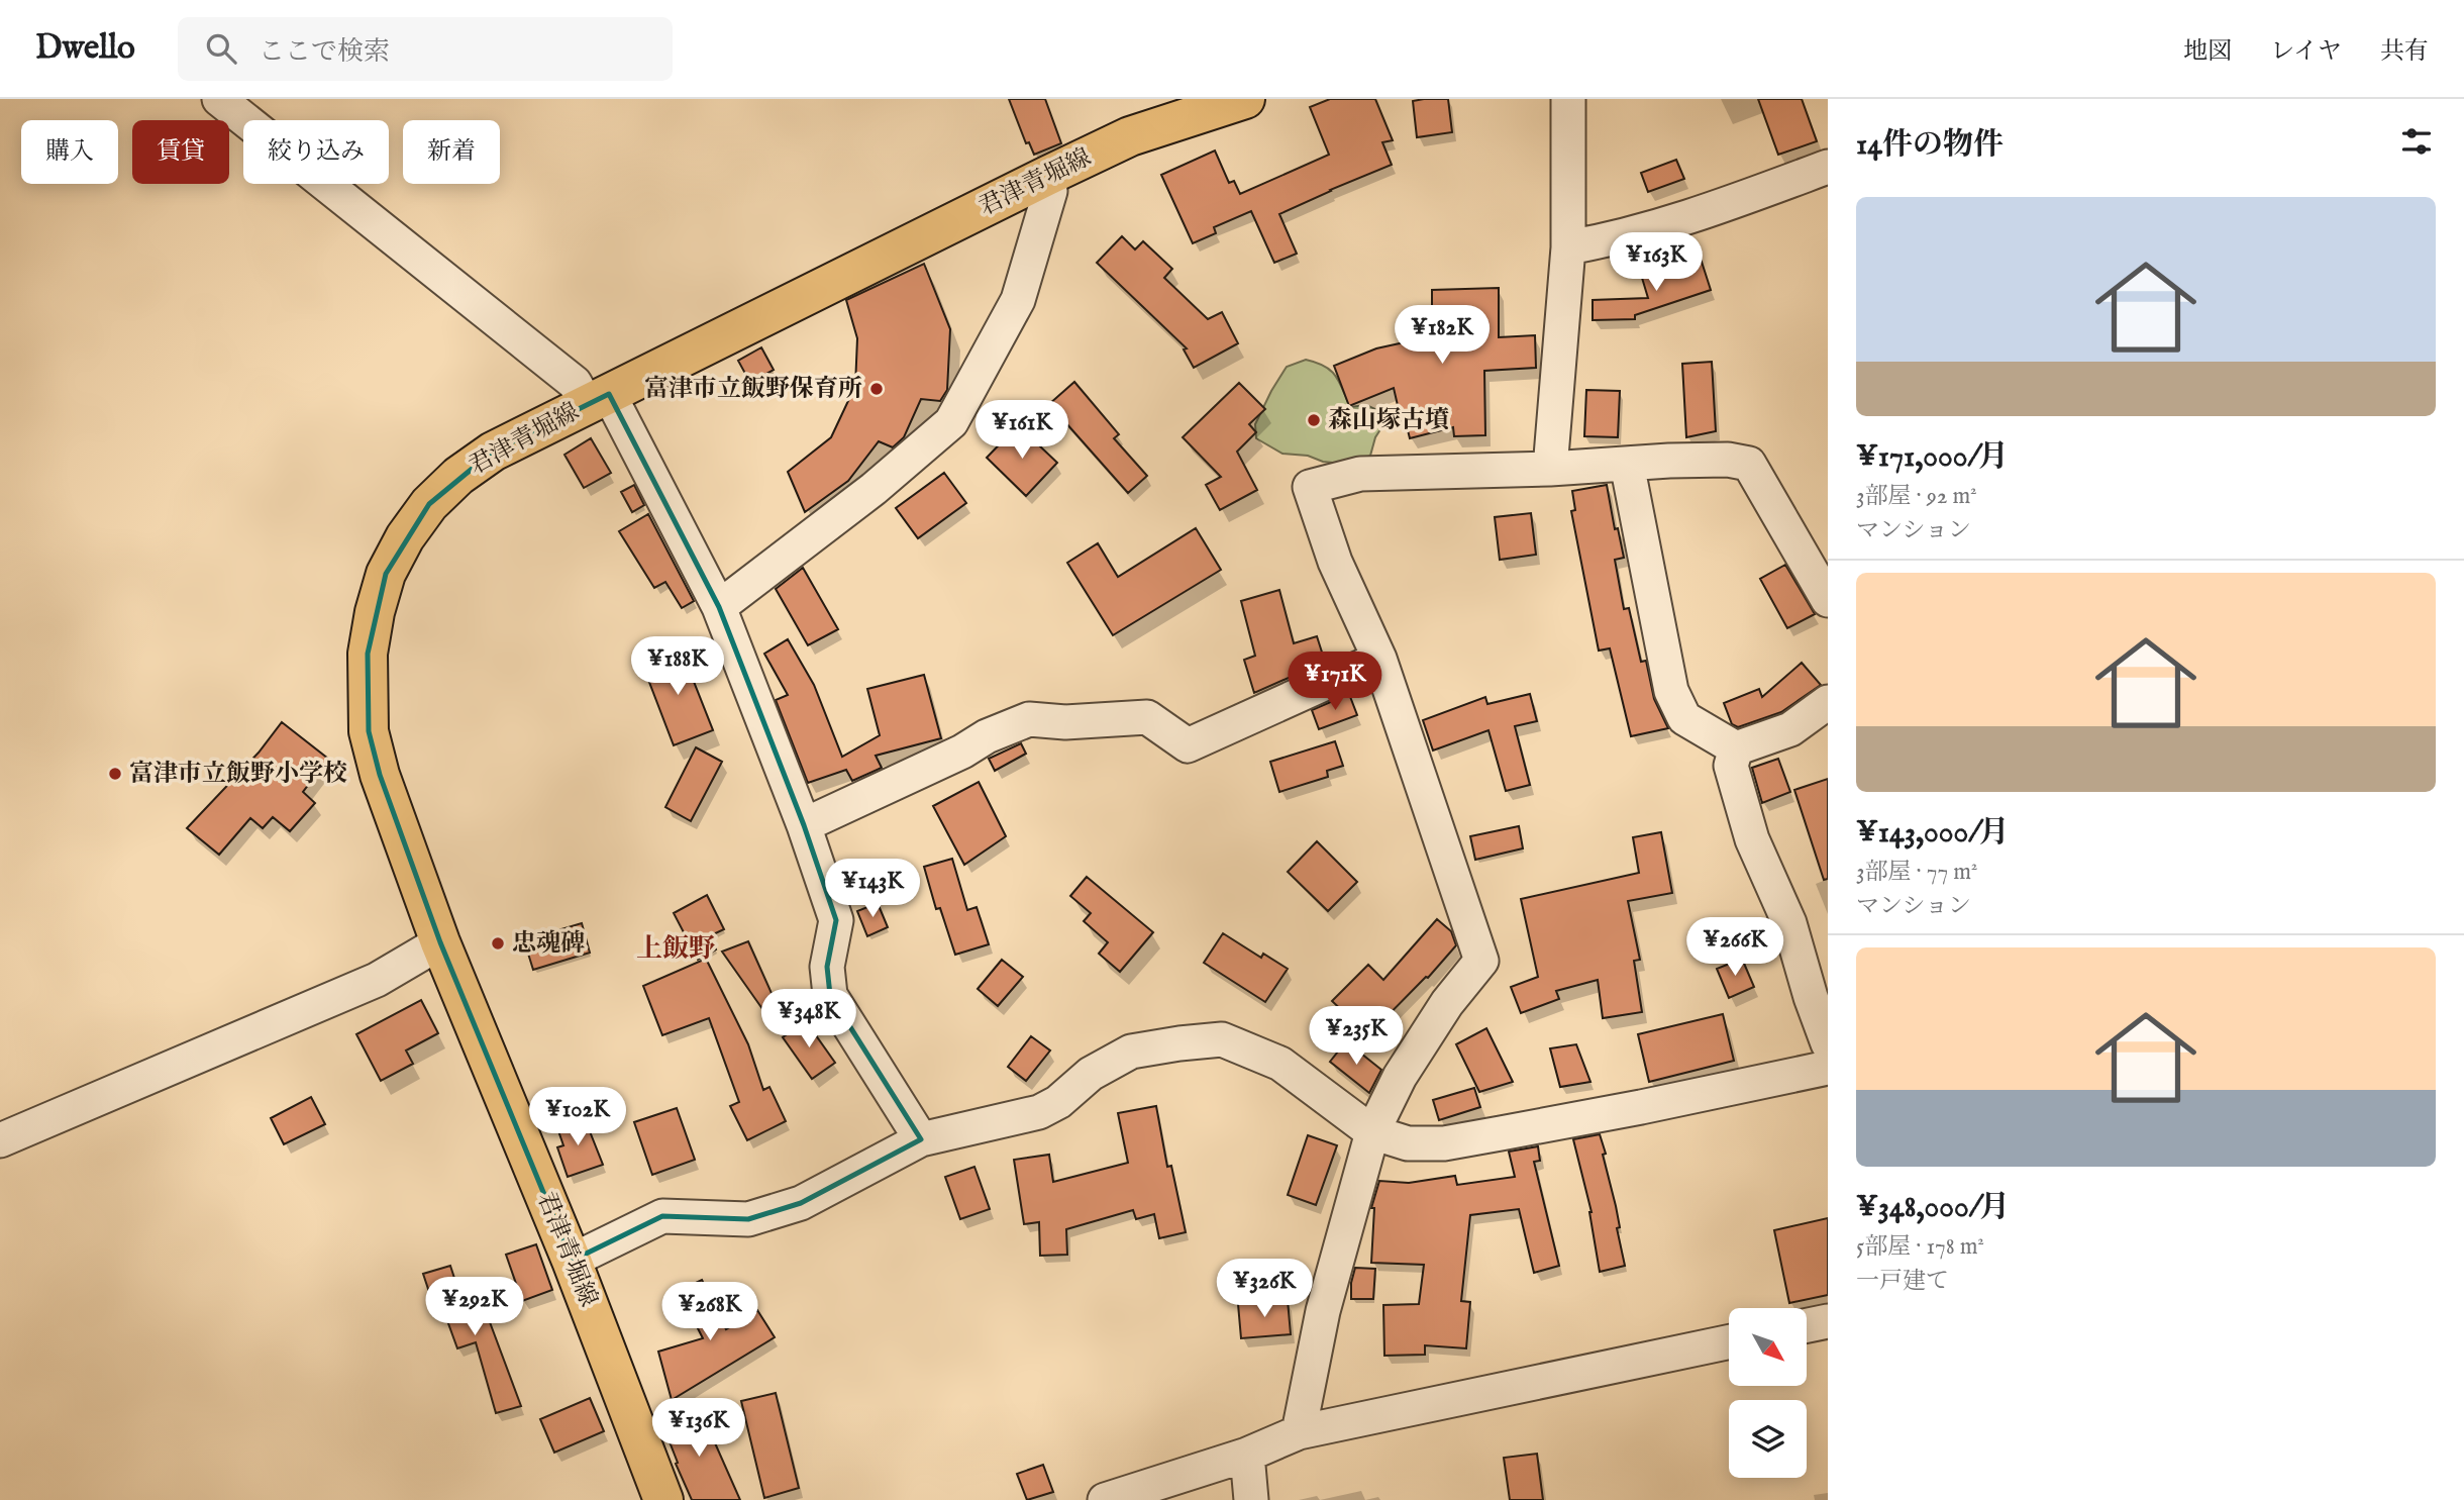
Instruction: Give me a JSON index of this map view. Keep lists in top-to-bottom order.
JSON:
{
  "streets": {
    "main road": ["君津青堀線"]
  },
  "districts": ["上飯野"],
  "places": [
    "富津市立飯野保育所",
    "森山塚古墳",
    "富津市立飯野小学校",
    "忠魂碑"
  ],
  "north": "bottom right",
  "page": {
    "header": "Dwello",
    "search": "ここで検索",
    "nav": ["地図", "レイヤ", "共有"],
    "heading": "14件の物件",
    "chip": [
      "購入",
      "賃貸",
      "絞り込み",
      "新着"
    ],
    "list": [
      {
        "name": "¥171,000/月",
        "note": "3部屋 · 92 m² · マンション"
      },
      {
        "name": "¥143,000/月",
        "note": "3部屋 · 77 m² · マンション"
      },
      {
        "name": "¥348,000/月",
        "note": "5部屋 · 178 m² · 一戸建て"
      }
    ],
    "price": [
      "¥163K",
      "¥182K",
      "¥161K",
      "¥188K",
      "¥171K",
      "¥143K",
      "¥266K",
      "¥348K",
      "¥235K",
      "¥102K",
      "¥326K",
      "¥292K",
      "¥268K",
      "¥136K"
    ]
  }
}
